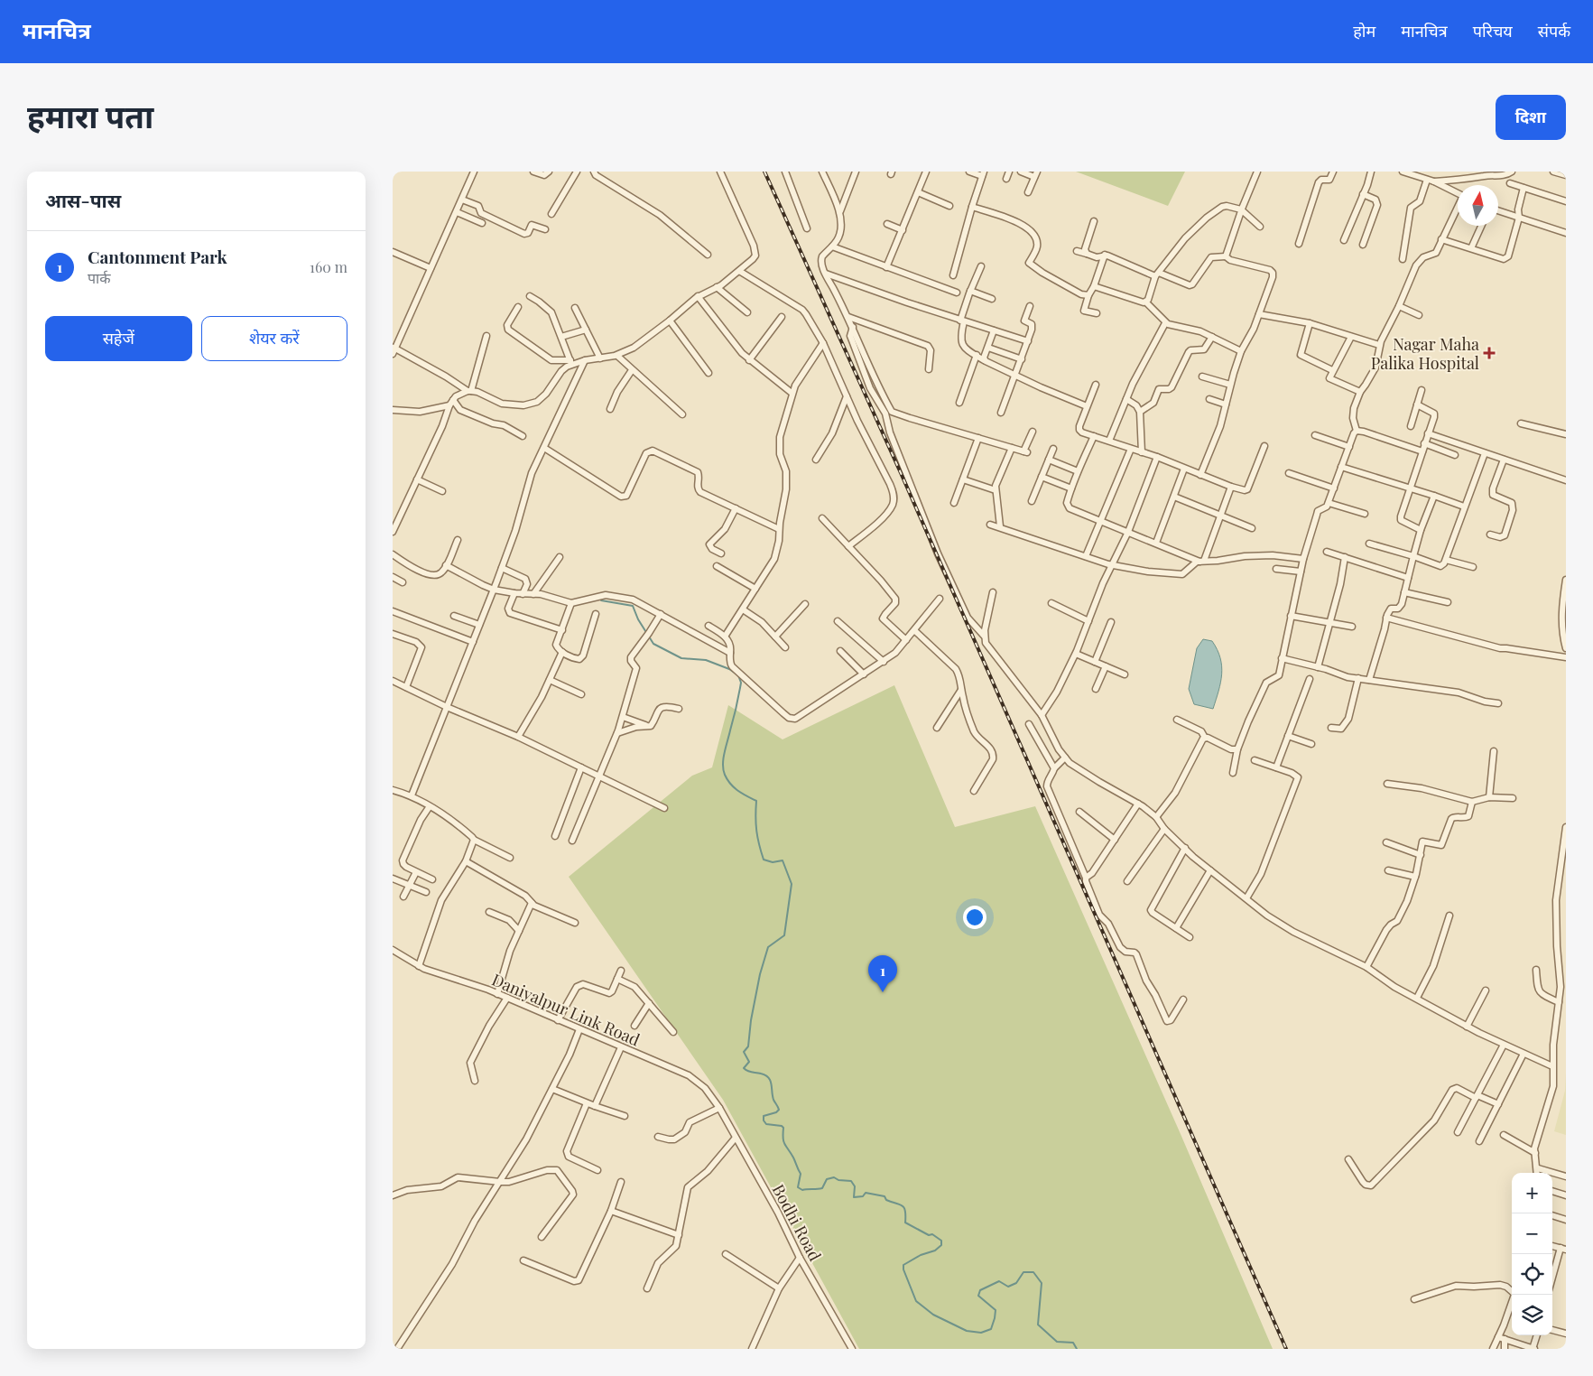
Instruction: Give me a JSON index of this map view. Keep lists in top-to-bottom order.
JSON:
{
  "streets": {
    "street": ["Daniyalpur Link Road", "Bodhi Road"]
  },
  "crossings": [
    ["Daniyalpur Link Road", "Bodhi Road"]
  ],
  "places": {
    "health": ["Nagar Maha Palika Hospital"]
  },
  "north": "top",
  "page": {
    "header": "मानचित्र",
    "nav": [
      "होम",
      "मानचित्र",
      "परिचय",
      "संपर्क"
    ],
    "title": "हमारा पता",
    "buttons": [
      "दिशा",
      ["सहेजें", "शेयर करें"]
    ],
    "heading": "आस-पास",
    "list": [
      {
        "mark": "1",
        "name": "Cantonment Park",
        "note": "पार्क",
        "value": "160 m"
      }
    ],
    "pins": "1",
    "map_buttons": ["+", "−"]
  }
}
